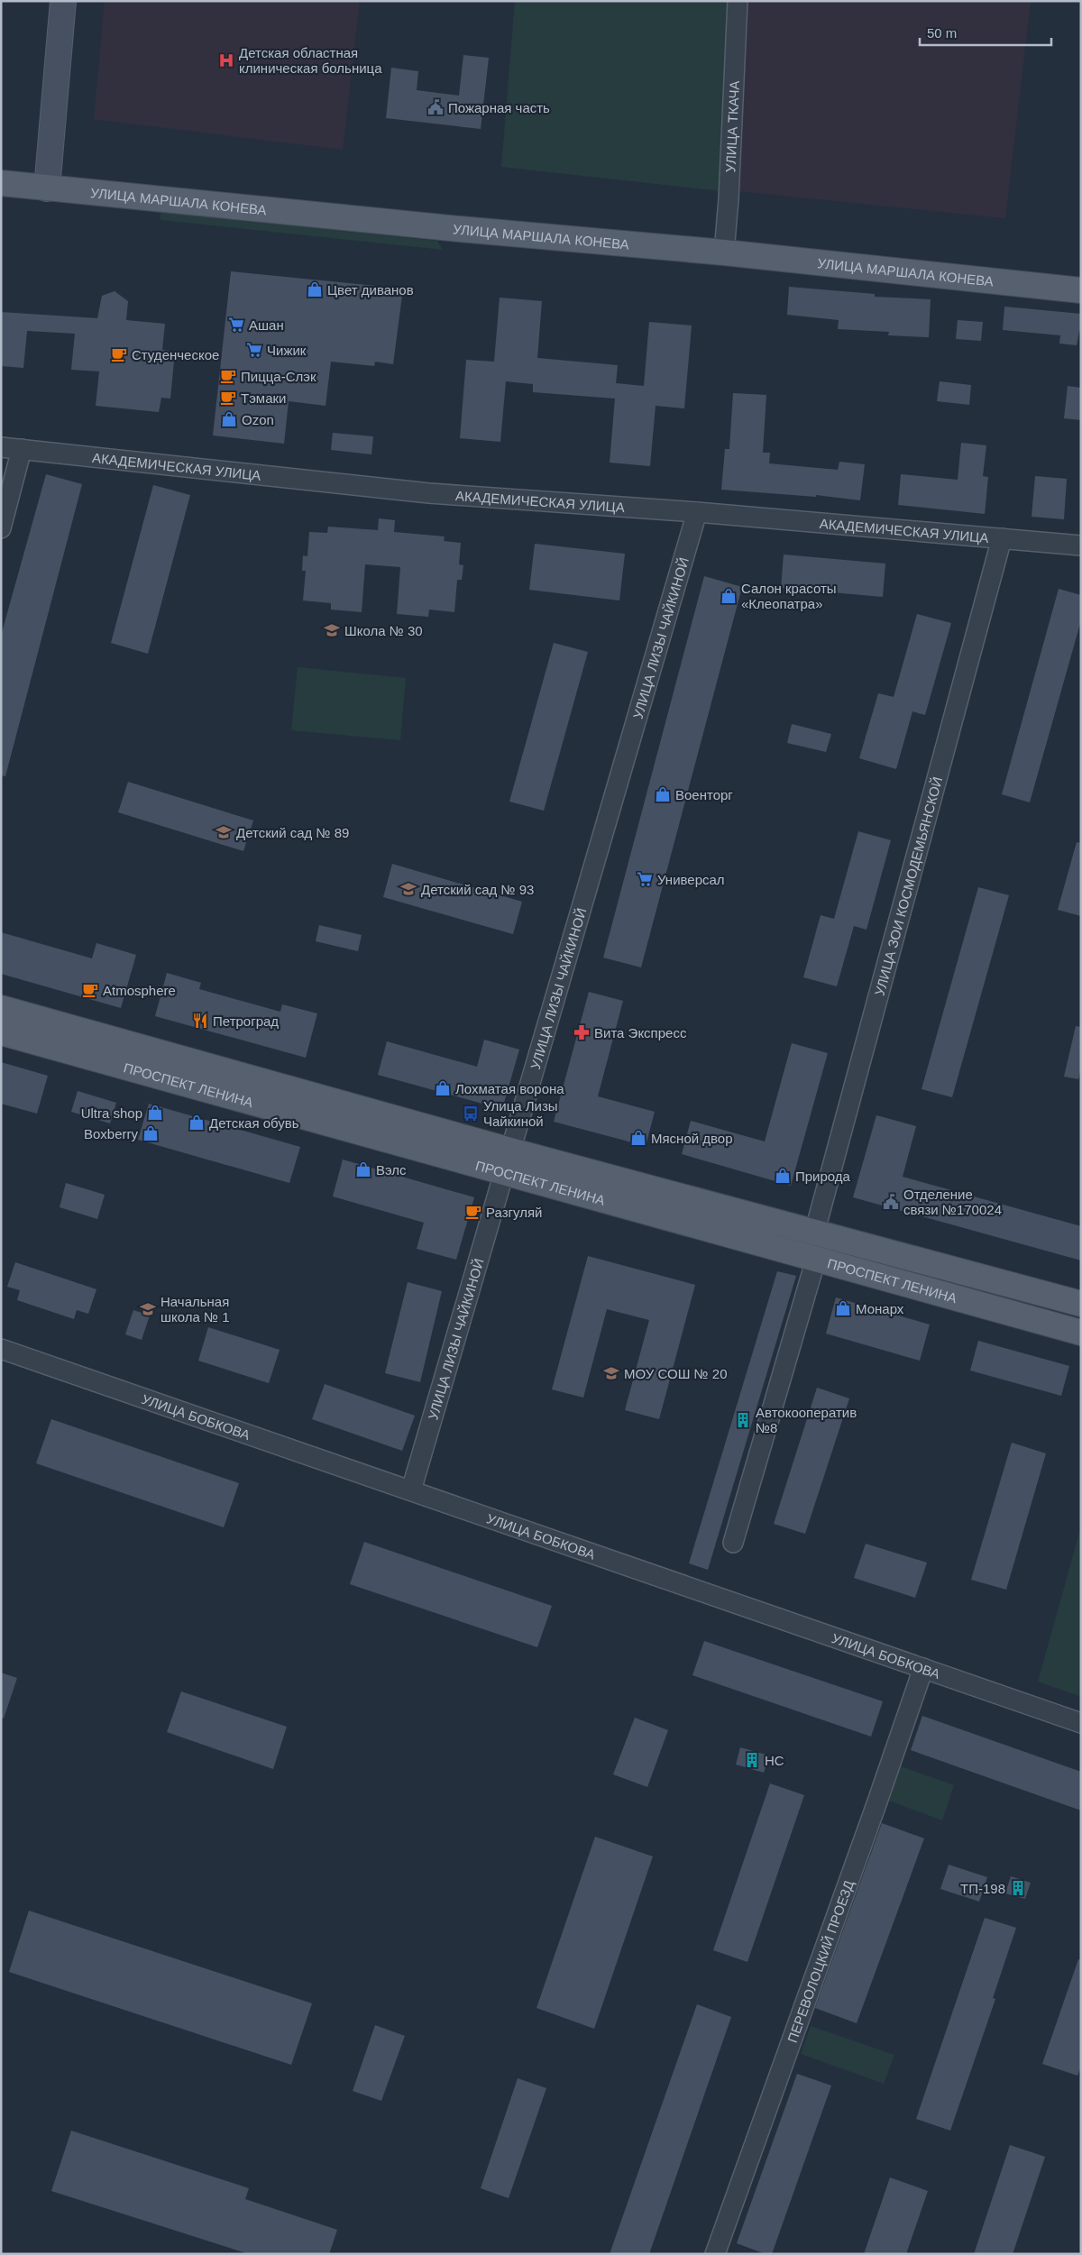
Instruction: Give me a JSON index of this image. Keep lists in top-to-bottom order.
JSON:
{
  "streets": {
    "main road": ["УЛИЦА МАРШАЛА КОНЕВА", "ПРОСПЕКТ ЛЕНИНА"],
    "street": [
      "УЛИЦА ТКАЧА",
      "АКАДЕМИЧЕСКАЯ УЛИЦА",
      "УЛИЦА ЛИЗЫ ЧАЙКИНОЙ",
      "УЛИЦА ЗОИ КОСМОДЕМЬЯНСКОЙ",
      "УЛИЦА БОБКОВА",
      "ПЕРЕВОЛОЦКИЙ ПРОЕЗД"
    ]
  },
  "crossings": [
    ["УЛИЦА ТКАЧА", "УЛИЦА МАРШАЛА КОНЕВА"],
    ["АКАДЕМИЧЕСКАЯ УЛИЦА", "УЛИЦА ЛИЗЫ ЧАЙКИНОЙ"],
    ["АКАДЕМИЧЕСКАЯ УЛИЦА", "УЛИЦА ЗОИ КОСМОДЕМЬЯНСКОЙ"],
    ["УЛИЦА ЛИЗЫ ЧАЙКИНОЙ", "ПРОСПЕКТ ЛЕНИНА"],
    ["УЛИЦА ЛИЗЫ ЧАЙКИНОЙ", "УЛИЦА БОБКОВА"],
    ["УЛИЦА ЗОИ КОСМОДЕМЬЯНСКОЙ", "ПРОСПЕКТ ЛЕНИНА"],
    ["УЛИЦА БОБКОВА", "ПЕРЕВОЛОЦКИЙ ПРОЕЗД"]
  ],
  "places": {
    "hospital": ["Детская областная клиническая больница"],
    "public building": ["Пожарная часть", "Отделение связи №170024"],
    "shop": [
      "Цвет диванов",
      "Ozon",
      "Салон красоты «Клеопатра»",
      "Военторг",
      "Лохматая ворона",
      "Ultra shop",
      "Детская обувь",
      "Boxberry",
      "Мясной двор",
      "Вэлс",
      "Природа",
      "Монарх"
    ],
    "supermarket": ["Ашан", "Чижик", "Универсал"],
    "cafe": [
      "Студенческое",
      "Пицца-Слэк",
      "Тэмаки",
      "Atmosphere",
      "Разгуляй"
    ],
    "school or university": [
      "Школа № 30",
      "Детский сад № 89",
      "Детский сад № 93",
      "Начальная школа № 1",
      "МОУ СОШ № 20"
    ],
    "restaurant": ["Петроград"],
    "pharmacy": ["Вита Экспресс"],
    "bus stop": ["Улица Лизы Чайкиной"],
    "building": ["Автокооператив №8", "НС", "ТП-198"]
  },
  "scale_bar": "50 m"
}
